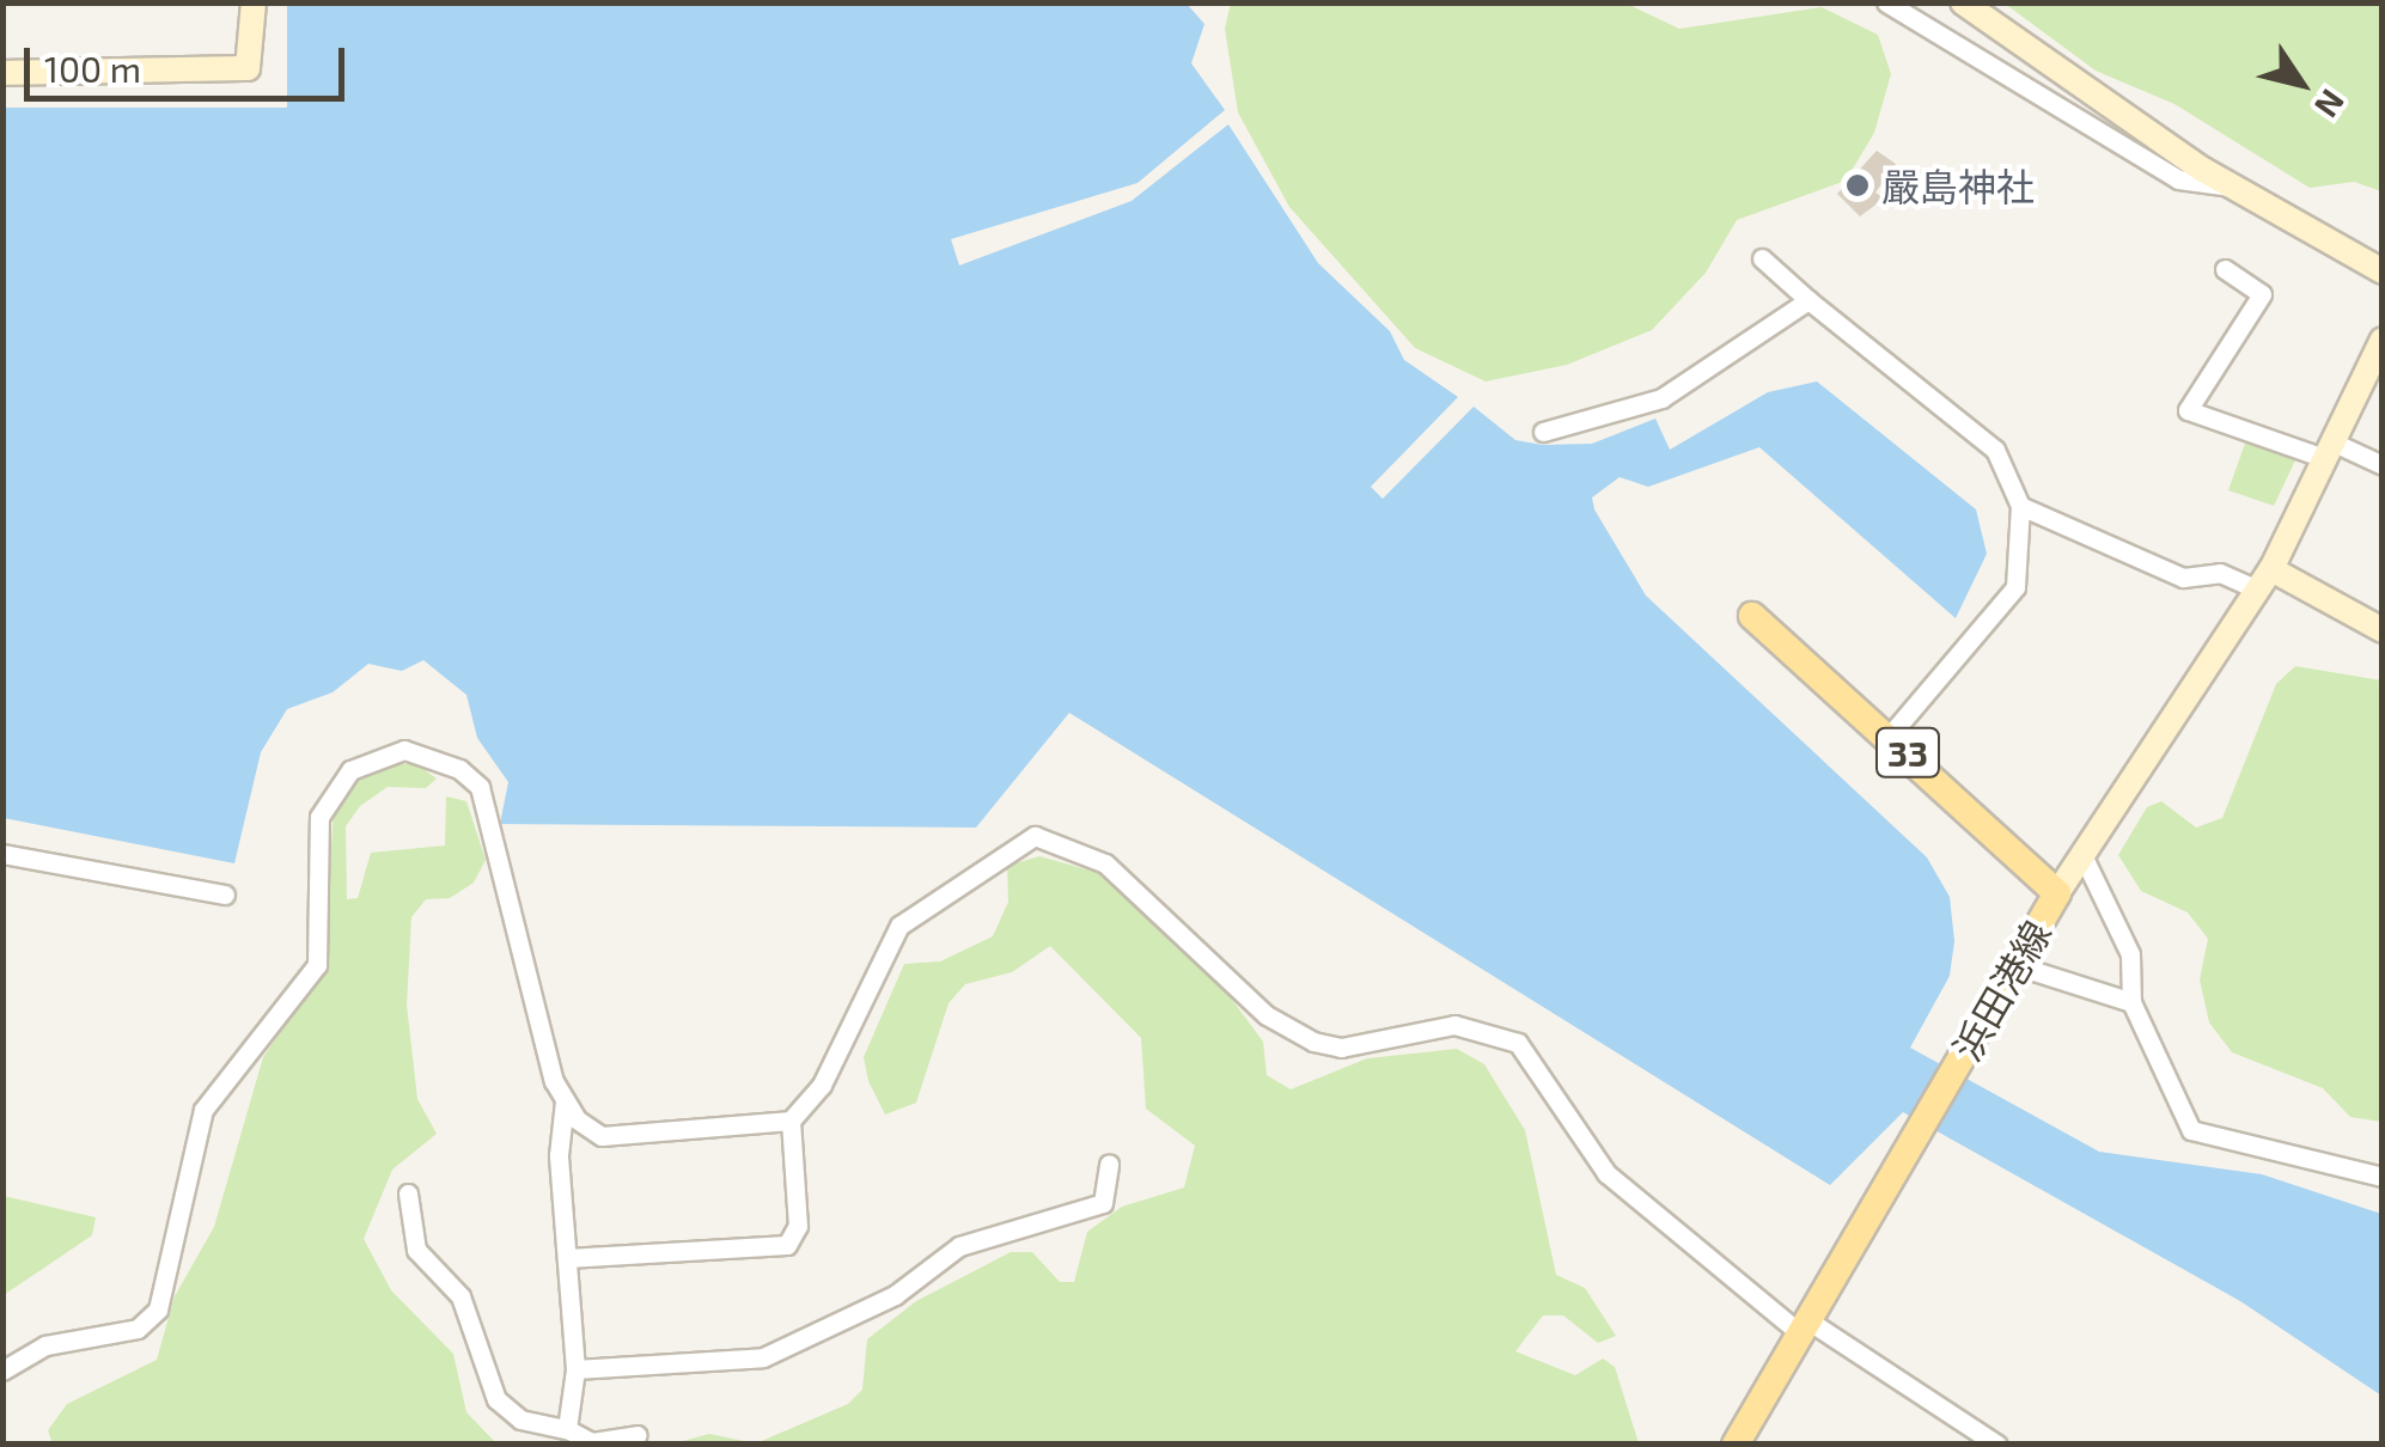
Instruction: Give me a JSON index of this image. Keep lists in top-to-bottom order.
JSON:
{
  "streets": {
    "main road": ["33", "浜田港線"]
  },
  "places": ["嚴島神社"],
  "scale_bar": "100 m",
  "north": "bottom right"
}
